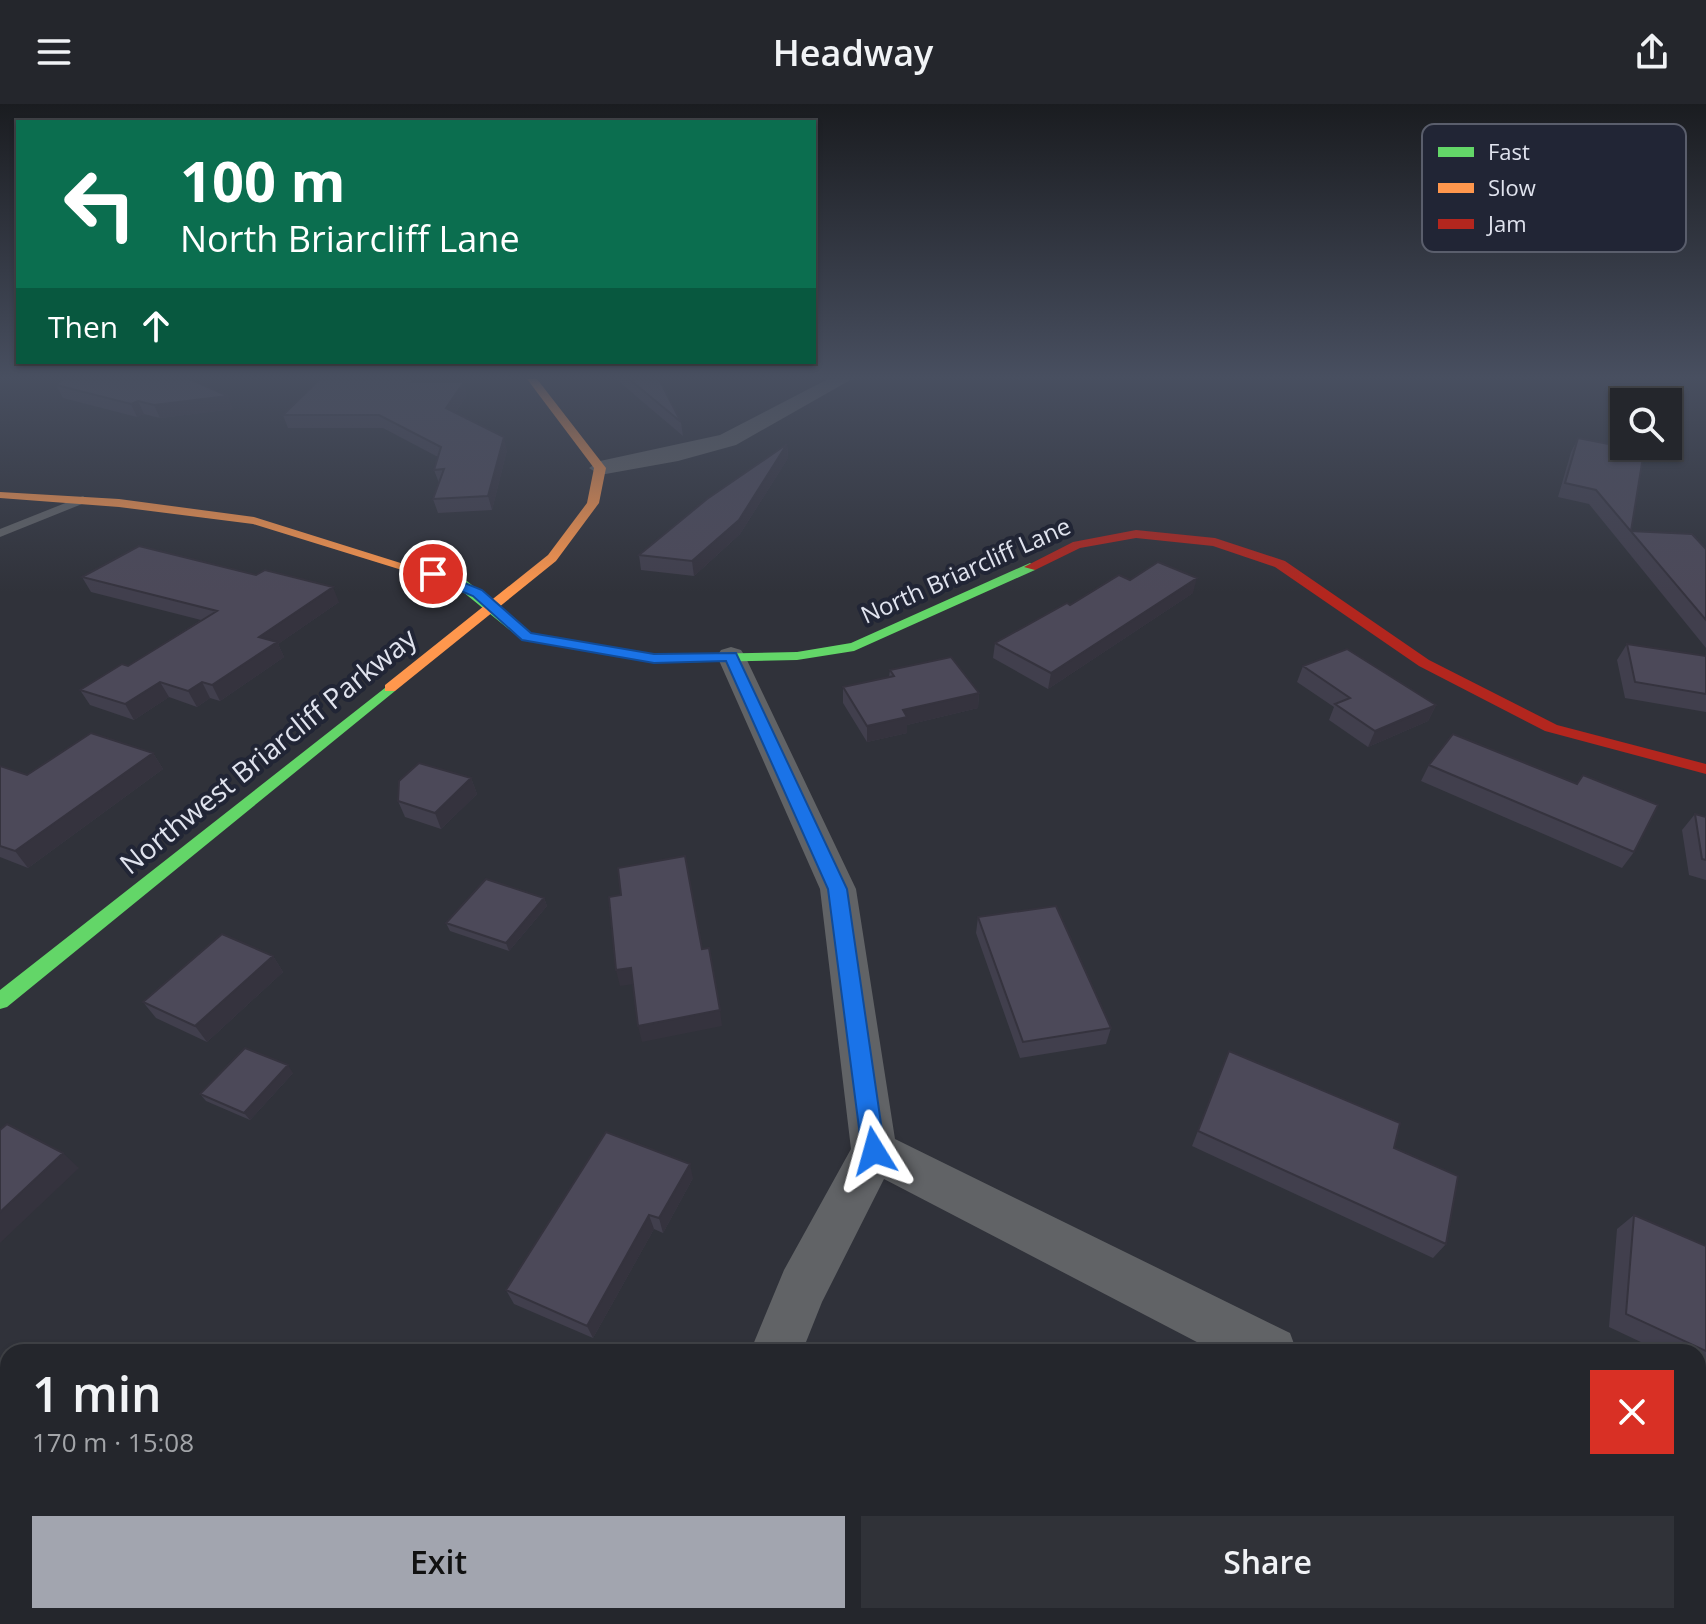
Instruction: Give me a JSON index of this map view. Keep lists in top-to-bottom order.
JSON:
{
  "streets": {
    "street": ["North Briarcliff Lane", "Northwest Briarcliff Parkway"]
  },
  "crossings": [
    ["North Briarcliff Lane", "Northwest Briarcliff Parkway"]
  ],
  "legend": ["Fast", "Slow", "Jam"],
  "page": {
    "header": "Headway",
    "turn": ["100 m", "North Briarcliff Lane"],
    "then": "Then",
    "heading": ["1 min", "170 m · 15:08"],
    "buttons": ["Exit", "Share"]
  }
}
